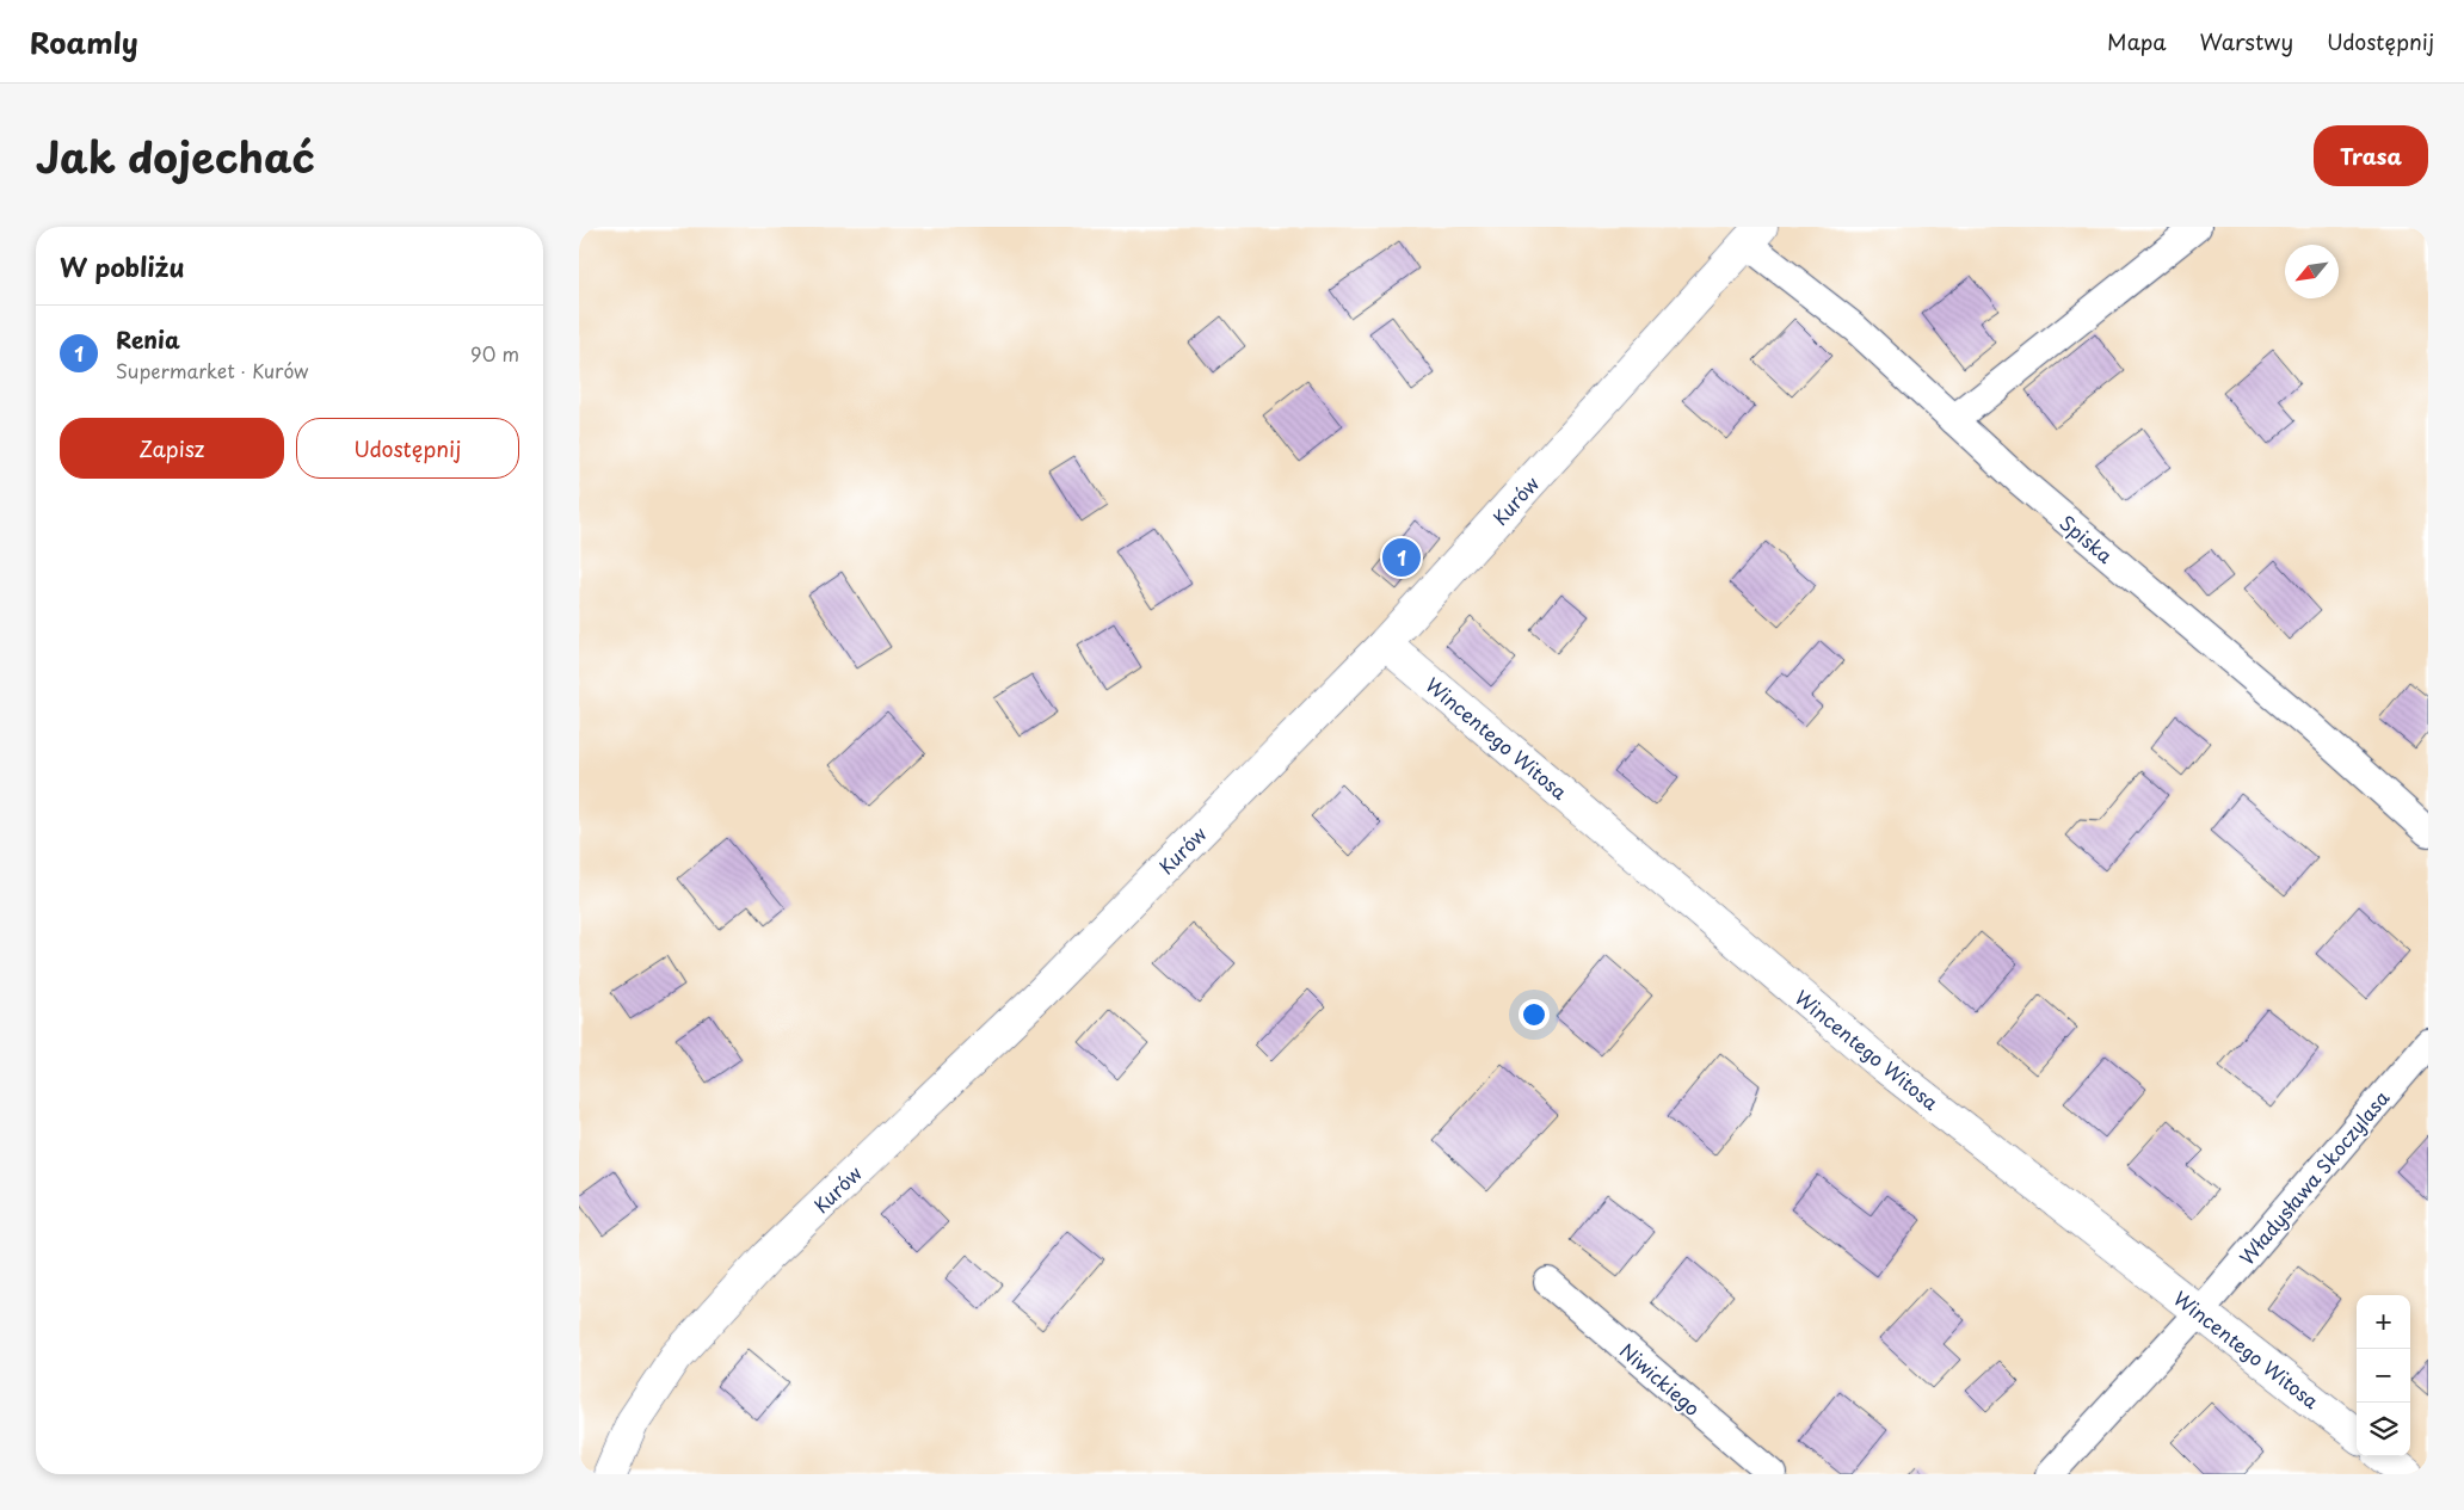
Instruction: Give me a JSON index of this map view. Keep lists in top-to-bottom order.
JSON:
{
  "streets": {
    "street": [
      "Kurów",
      "Spiska",
      "Wincentego Witosa",
      "Władysława Skoczylasa",
      "Niwickiego"
    ]
  },
  "crossings": [
    ["Kurów", "Spiska"],
    ["Kurów", "Wincentego Witosa"],
    ["Wincentego Witosa", "Władysława Skoczylasa"]
  ],
  "north": "bottom left",
  "page": {
    "header": "Roamly",
    "nav": ["Mapa", "Warstwy", "Udostępnij"],
    "title": "Jak dojechać",
    "buttons": [
      "Trasa",
      ["Zapisz", "Udostępnij"]
    ],
    "heading": "W pobliżu",
    "list": [
      {
        "mark": "1",
        "name": "Renia",
        "note": "Supermarket · Kurów",
        "value": "90 m"
      }
    ],
    "pins": "1",
    "map_buttons": ["+", "−"]
  }
}
